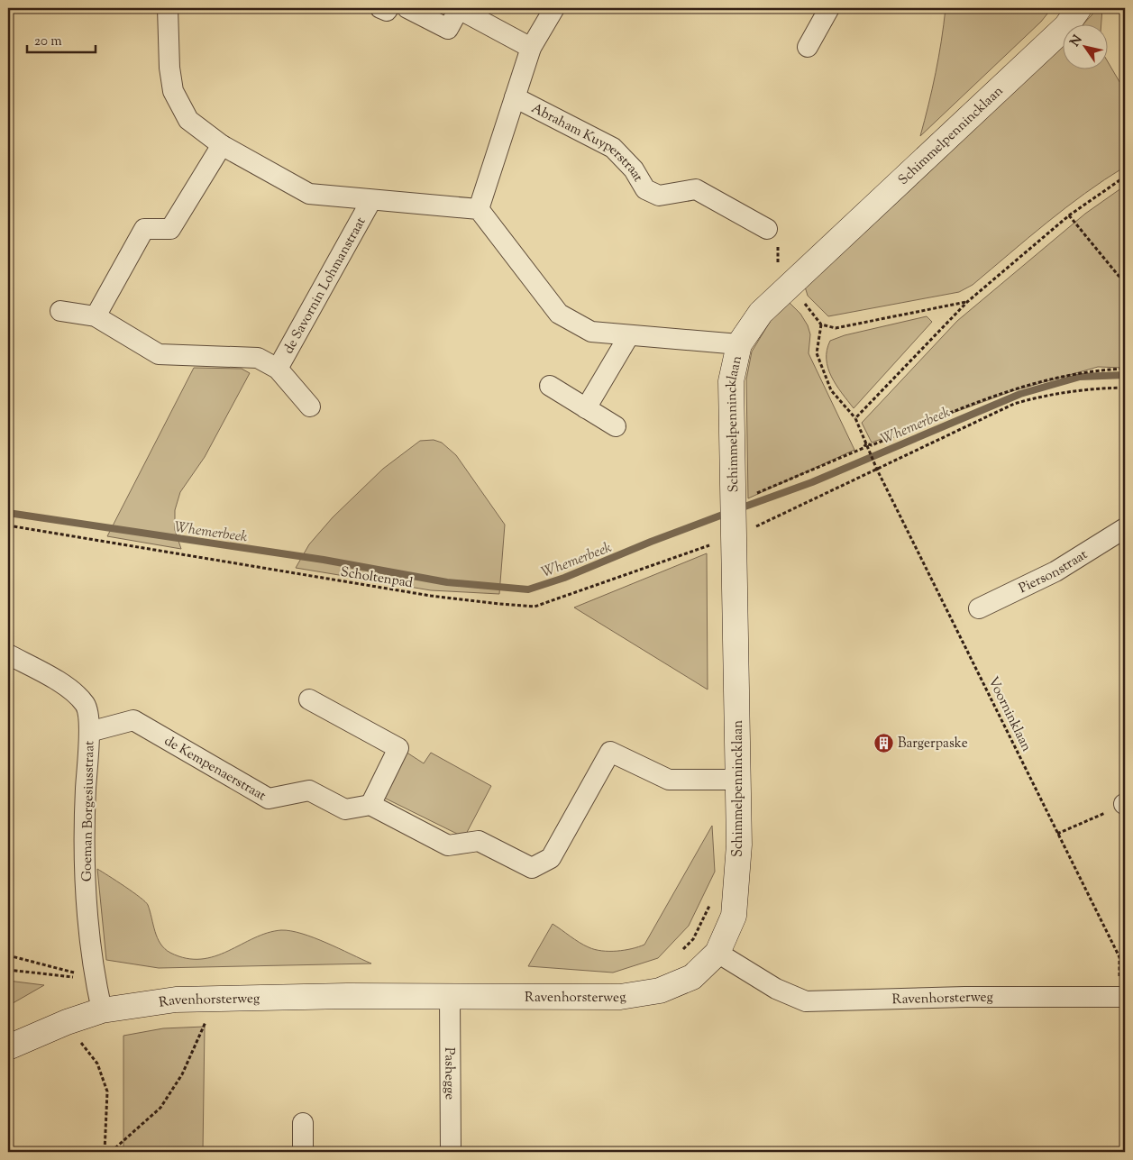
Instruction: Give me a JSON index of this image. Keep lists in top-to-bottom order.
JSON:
{
  "streets": {
    "street": [
      "Schimmelpennincklaan",
      "Abraham Kuyperstraat",
      "de Savornin Lohmanstraat",
      "Piersonstraat",
      "de Kempenaerstraat",
      "Goeman Borgesiusstraat",
      "Ravenhorsterweg",
      "Pashegge"
    ],
    "path": ["Scholtenpad", "Voorninklaan"]
  },
  "crossings": [
    ["Schimmelpennincklaan", "Scholtenpad"],
    ["Schimmelpennincklaan", "Ravenhorsterweg"],
    ["Abraham Kuyperstraat", "de Savornin Lohmanstraat"],
    ["Scholtenpad", "Voorninklaan"],
    ["Voorninklaan", "Ravenhorsterweg"],
    ["de Kempenaerstraat", "Goeman Borgesiusstraat"],
    ["Goeman Borgesiusstraat", "Ravenhorsterweg"],
    ["Ravenhorsterweg", "Pashegge"]
  ],
  "water": ["Whemerbeek"],
  "places": {
    "building": ["Bargerpaske"]
  },
  "scale_bar": "20 m",
  "north": "top left"
}
